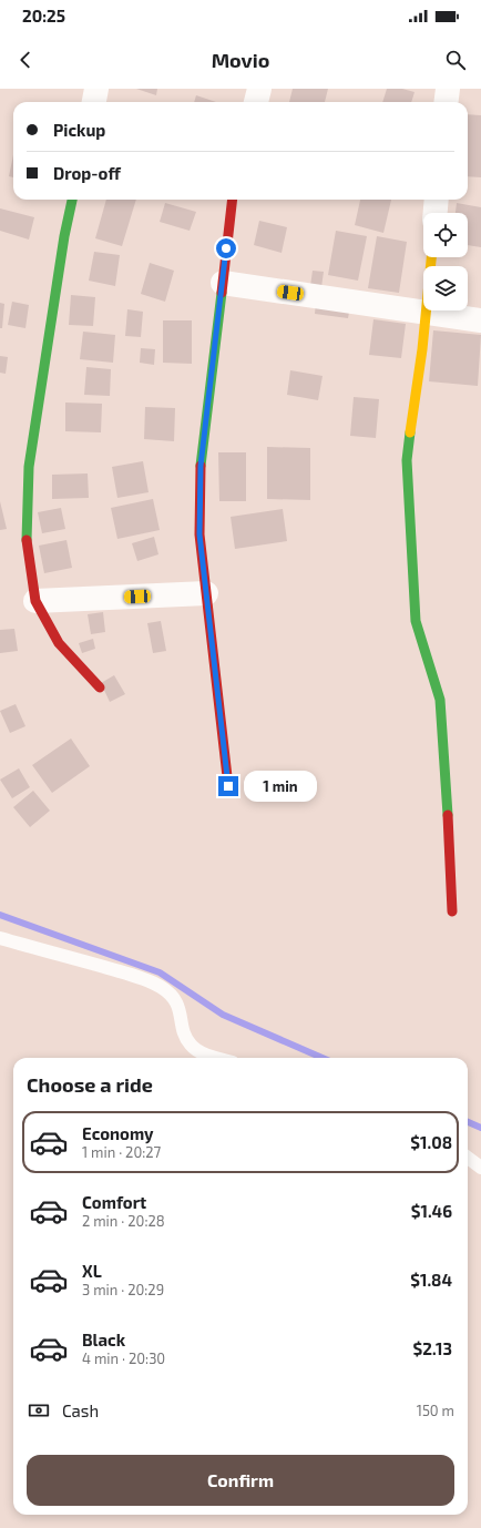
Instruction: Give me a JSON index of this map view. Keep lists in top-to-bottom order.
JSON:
{
  "page": {
    "status": "20:25",
    "header": "Movio",
    "banner": ["Pickup", "Drop-off"],
    "bubble": "1 min",
    "heading": "Choose a ride",
    "list": [
      {
        "name": "Economy",
        "note": "1 min · 20:27",
        "value": "$1.08"
      },
      {
        "name": "Comfort",
        "note": "2 min · 20:28",
        "value": "$1.46"
      },
      {
        "name": "XL",
        "note": "3 min · 20:29",
        "value": "$1.84"
      },
      {
        "name": "Black",
        "note": "4 min · 20:30",
        "value": "$2.13"
      }
    ],
    "pay": ["Cash", "150 m"],
    "buttons": "Confirm"
  }
}
